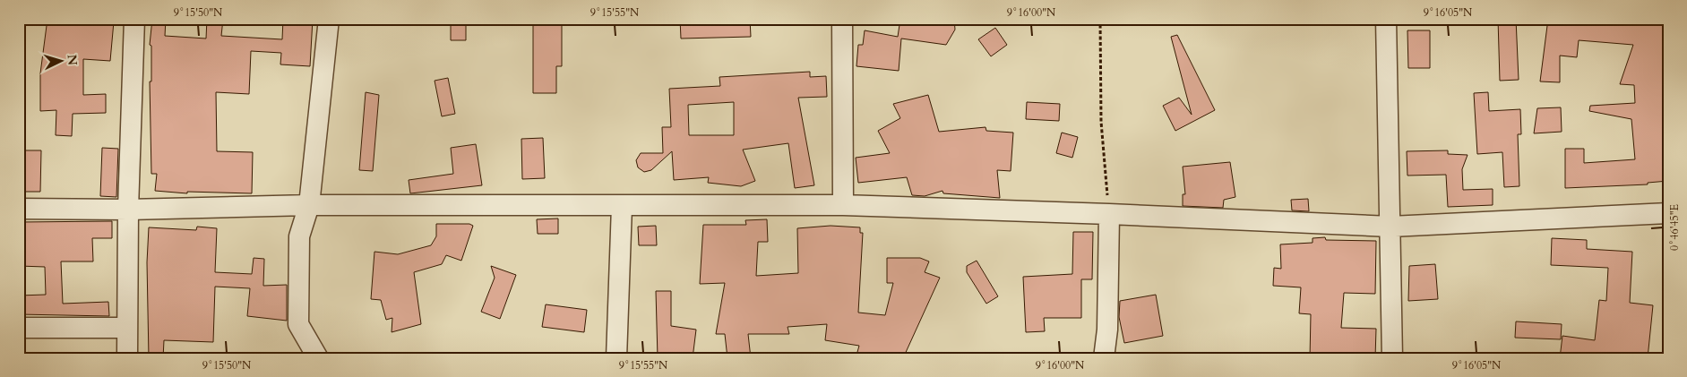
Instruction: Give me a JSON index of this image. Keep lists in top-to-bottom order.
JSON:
{
  "north": "right",
  "coordinates": [
    "9°15'50\"N",
    "9°15'55\"N",
    "9°16'00\"N",
    "9°16'05\"N",
    "0°46'45\"E"
  ]
}
